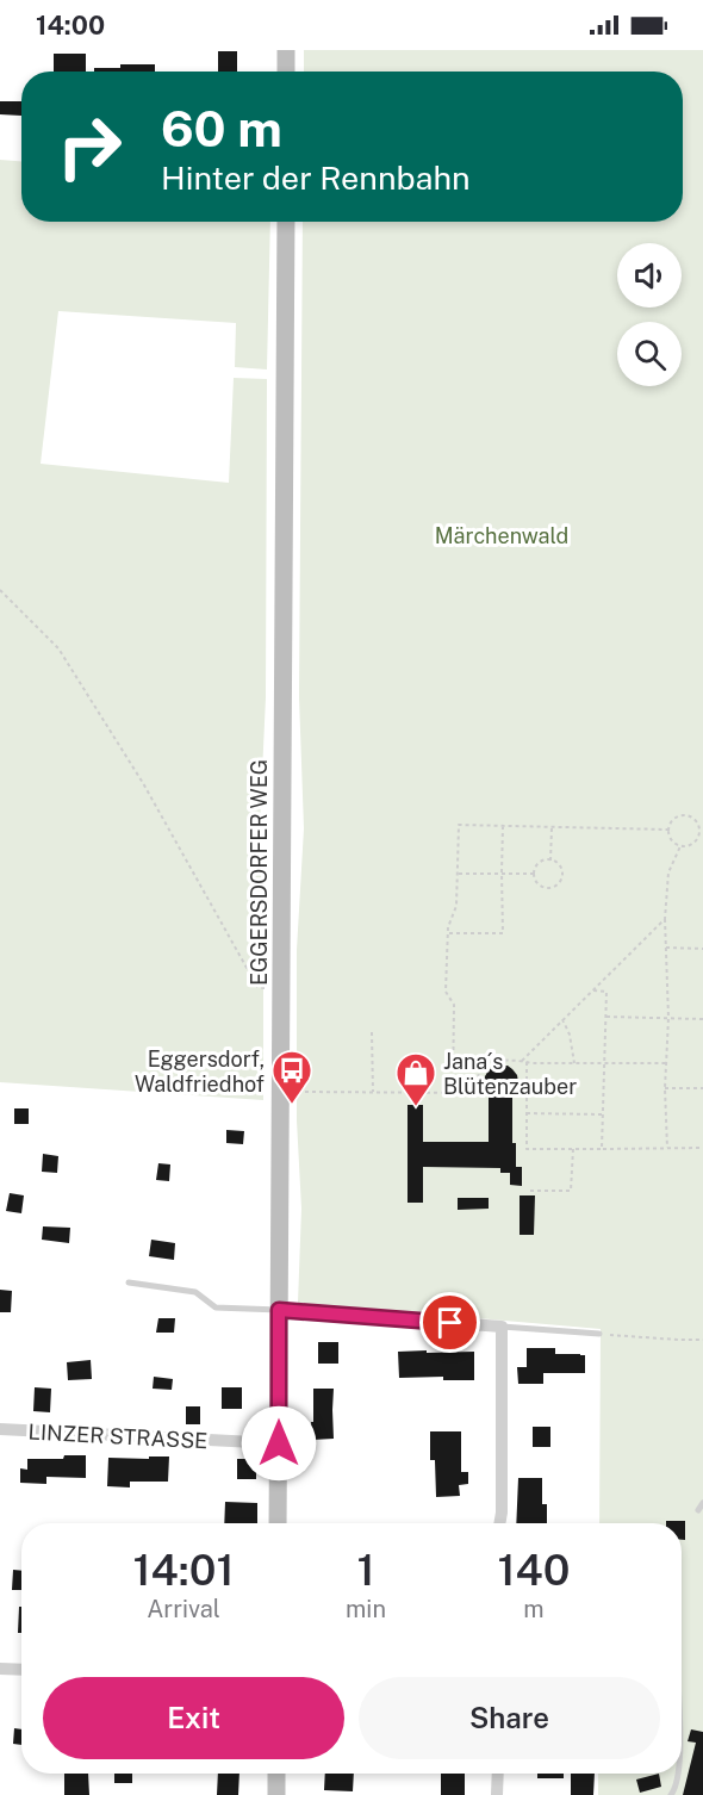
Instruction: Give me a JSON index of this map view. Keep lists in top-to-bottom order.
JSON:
{
  "streets": {
    "main road": ["EGGERSDORFER WEG"],
    "street": ["LINZER STRASSE"]
  },
  "crossings": [
    ["EGGERSDORFER WEG", "LINZER STRASSE"]
  ],
  "parks": ["Märchenwald"],
  "places": {
    "bus stop": ["Eggersdorf, Waldfriedhof"],
    "shop": ["Jana´s Blütenzauber"]
  },
  "page": {
    "status": "14:00",
    "turn": ["60 m", "Hinter der Rennbahn"],
    "eta": [
      "14:01",
      "Arrival",
      "1",
      "min",
      "140",
      "m"
    ],
    "buttons": ["Exit", "Share"]
  }
}
